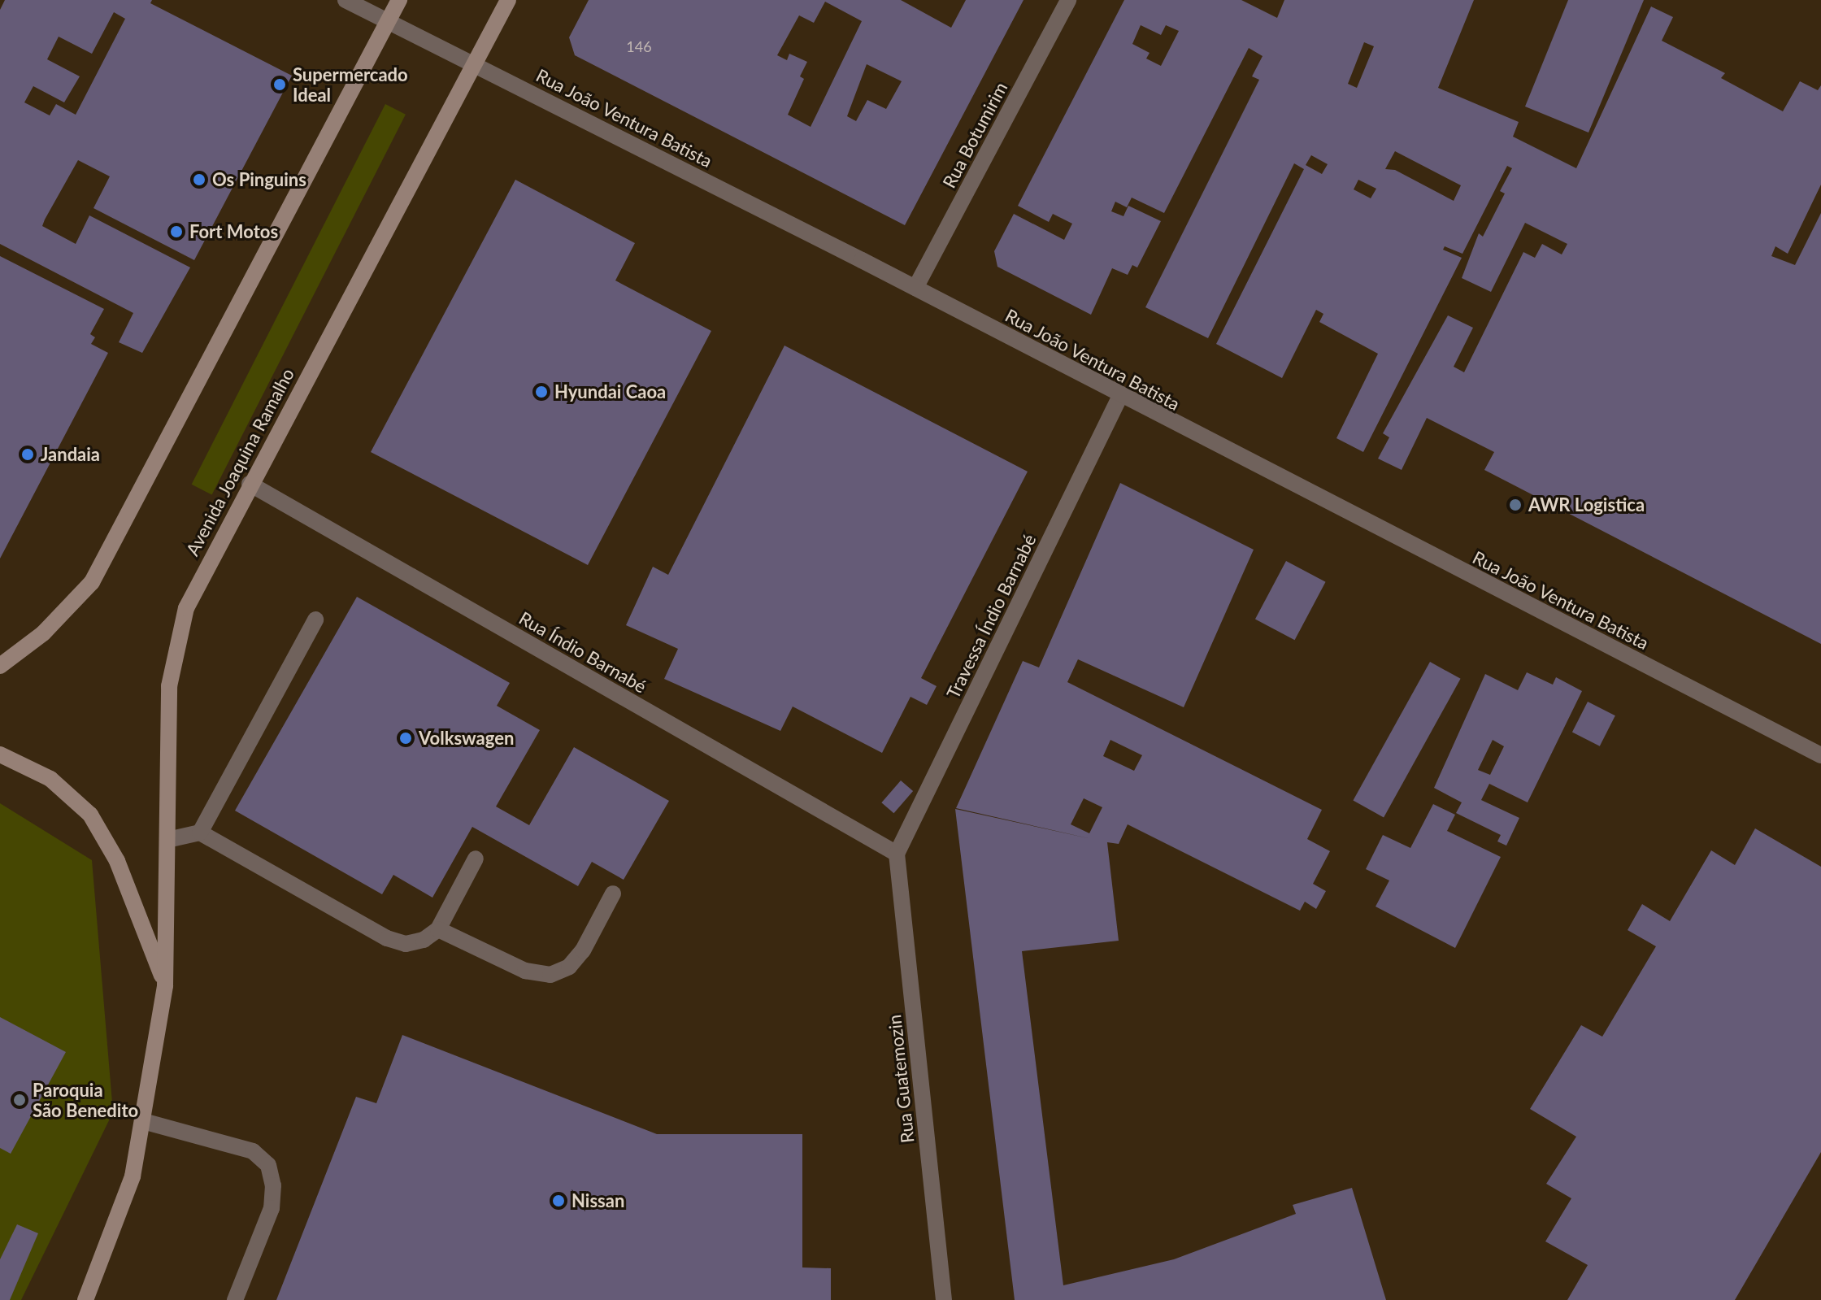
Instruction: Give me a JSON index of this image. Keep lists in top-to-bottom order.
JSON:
{
  "streets": {
    "main road": ["Avenida Joaquina Ramalho"],
    "street": [
      "Rua João Ventura Batista",
      "Rua Botumirim",
      "Travessa Índio Barnabé",
      "Rua Índio Barnabé",
      "Rua Guatemozin"
    ]
  },
  "crossings": [
    ["Rua João Ventura Batista", "Rua Botumirim"],
    ["Rua João Ventura Batista", "Avenida Joaquina Ramalho"],
    ["Rua João Ventura Batista", "Travessa Índio Barnabé"],
    ["Avenida Joaquina Ramalho", "Rua Índio Barnabé"],
    ["Travessa Índio Barnabé", "Rua Índio Barnabé"],
    ["Travessa Índio Barnabé", "Rua Guatemozin"],
    ["Rua Índio Barnabé", "Rua Guatemozin"]
  ],
  "places": [
    "Supermercado Ideal",
    "Os Pinguins",
    "Fort Motos",
    "Hyundai Caoa",
    "Jandaia",
    "AWR Logistica",
    "Volkswagen",
    "Paroquia São Benedito",
    "Nissan"
  ],
  "house_numbers": ["146"]
}
